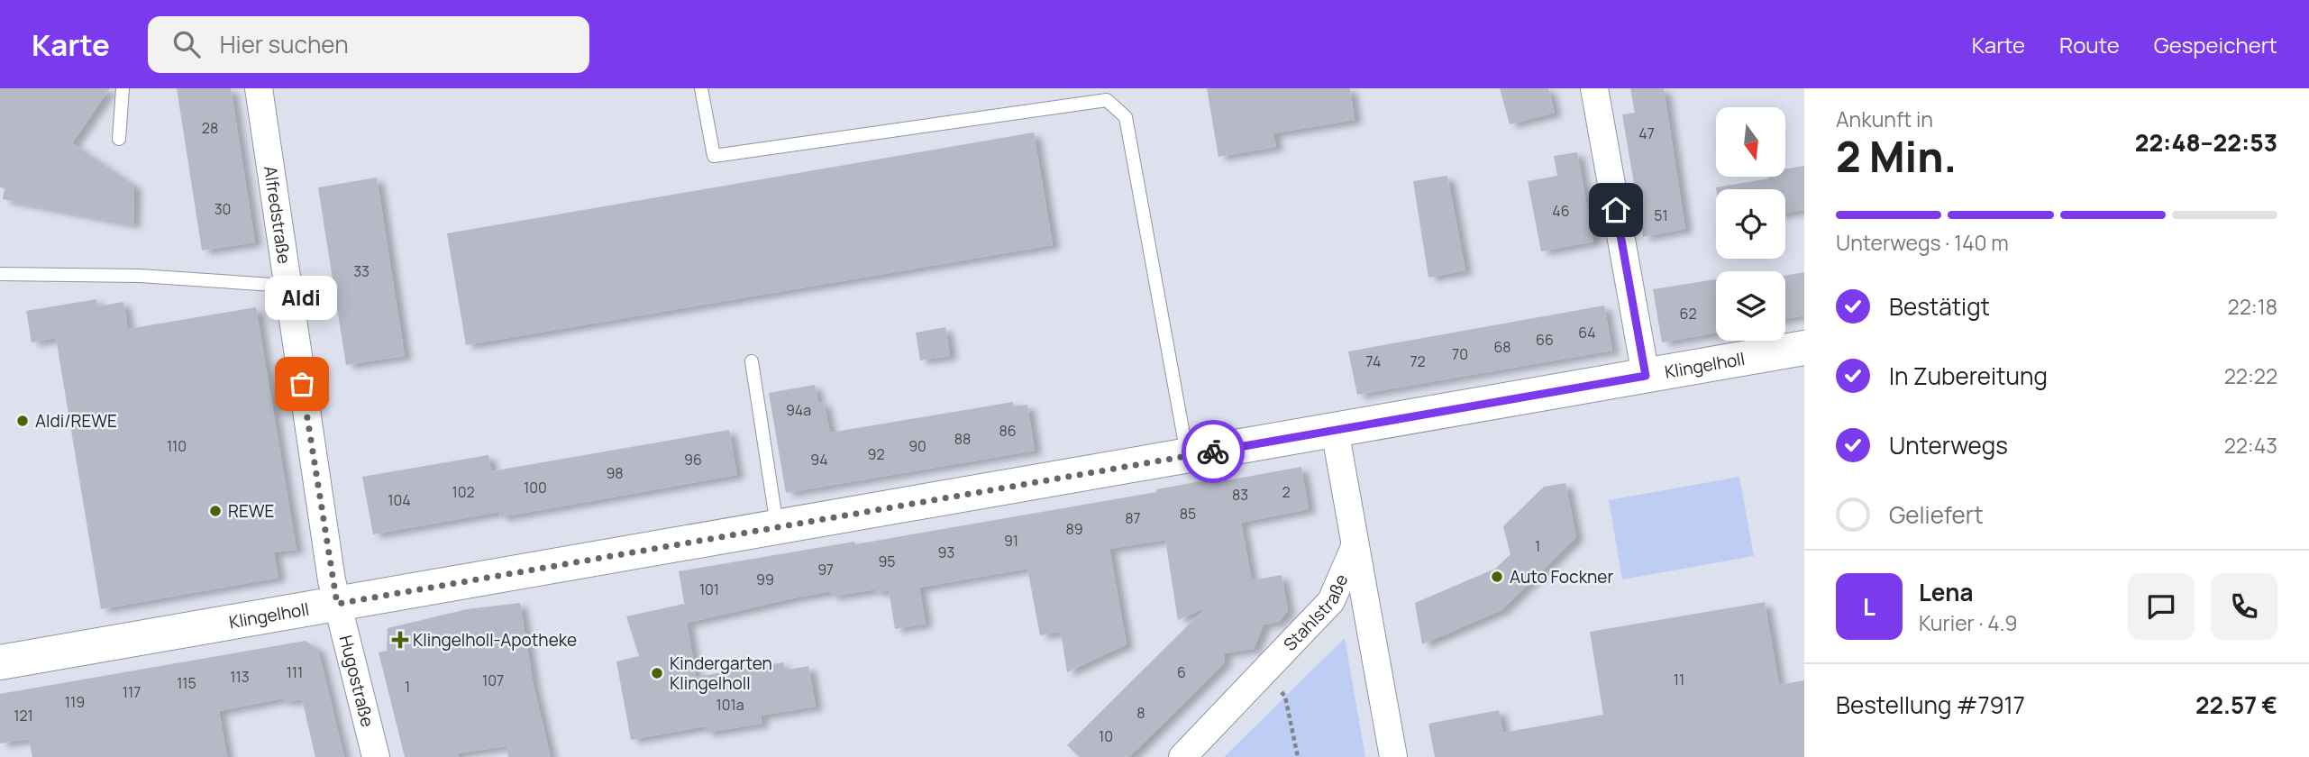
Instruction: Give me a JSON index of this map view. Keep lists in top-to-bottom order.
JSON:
{
  "streets": {
    "street": [
      "Alfredstraße",
      "Klingelholl",
      "Stahlstraße",
      "Hugostraße"
    ]
  },
  "crossings": [
    ["Alfredstraße", "Klingelholl"],
    ["Alfredstraße", "Hugostraße"],
    ["Klingelholl", "Hugostraße"]
  ],
  "places": {
    "other": [
      "Aldi",
      "Aldi/REWE",
      "REWE",
      "Auto Fockner",
      "Kindergarten Klingelholl"
    ],
    "health": ["Klingelholl-Apotheke"]
  },
  "house_numbers": [
    "28",
    "47",
    "30",
    "46",
    "51",
    "33",
    "62",
    "64",
    "66",
    "68",
    "70",
    "74",
    "72",
    "94a",
    "86",
    "88",
    "110",
    "90",
    "92",
    "96",
    "94",
    "98",
    "100",
    "102",
    "2",
    "83",
    "104",
    "85",
    "87",
    "89",
    "91",
    "1",
    "93",
    "95",
    "97",
    "99",
    "101",
    "111",
    "6",
    "113",
    "11",
    "107",
    "115",
    "1",
    "117",
    "119",
    "101a",
    "8",
    "121",
    "10"
  ],
  "north": "bottom",
  "page": {
    "header": "Karte",
    "search": "Hier suchen",
    "nav": ["Karte", "Route", "Gespeichert"],
    "heading": ["2 Min.", "Ankunft in", "22:48–22:53"],
    "panel": [
      "Lena",
      "Kurier · 4.9",
      "Bestellung #7917",
      "22.57 €"
    ],
    "bar": "Unterwegs · 140 m",
    "list": [
      ["Bestätigt", "22:18"],
      ["In Zubereitung", "22:22"],
      ["Unterwegs", "22:43"],
      "Geliefert"
    ],
    "bubble": "Aldi",
    "round": "L"
  }
}
